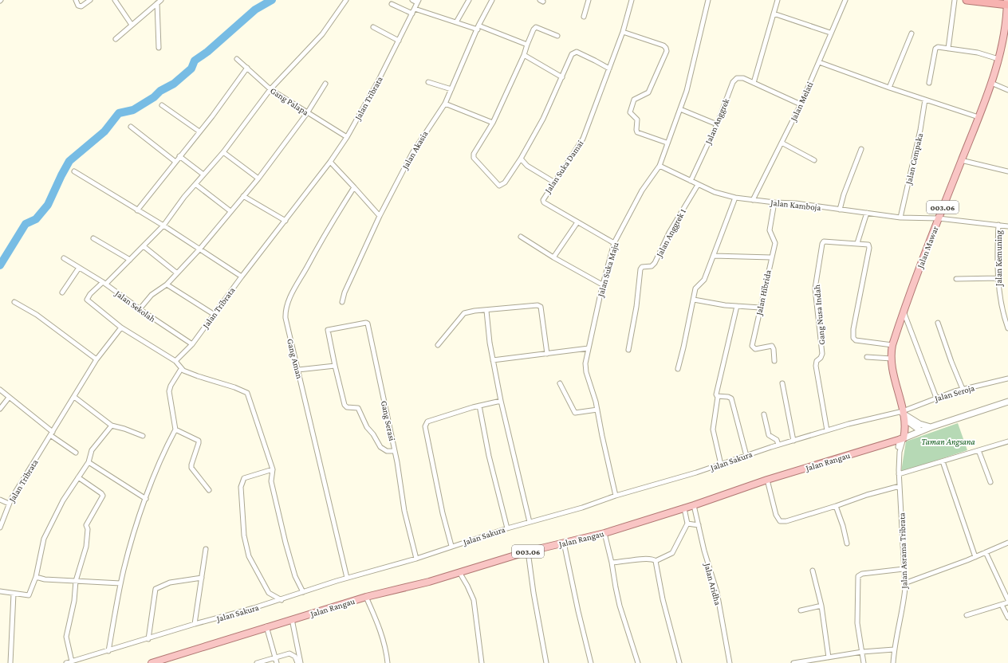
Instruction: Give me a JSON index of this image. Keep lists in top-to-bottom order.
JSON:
{
  "streets": {
    "main road": ["003.06", "Jalan Mawar", "Jalan Rangau"],
    "street": [
      "Jalan Tribrata",
      "Gang Palapa",
      "Jalan Melati",
      "Jalan Anggrek",
      "Jalan Akasia",
      "Jalan Cempaka",
      "Jalan Suka Damai",
      "Jalan Kamboja",
      "Jalan Anggrek 1",
      "Jalan Kemuning",
      "Jalan Suka Maju",
      "Jalan Hibrida",
      "Jalan Sekolah",
      "Gang Nusa Indah",
      "Gang Aman",
      "Jalan Seroja",
      "Gang Serasi",
      "Jalan Sakura",
      "Jalan Asrama Tribrata",
      "Jalan Aridha"
    ]
  },
  "crossings": [
    ["Jalan Tribrata", "Gang Palapa"],
    ["Jalan Tribrata", "Jalan Sekolah"],
    ["Jalan Melati", "Jalan Anggrek"],
    ["Jalan Melati", "Jalan Kamboja"],
    ["Jalan Anggrek", "Jalan Kamboja"],
    ["Jalan Cempaka", "Jalan Kamboja"],
    ["Jalan Suka Damai", "Jalan Suka Maju"],
    ["Jalan Kamboja", "Jalan Anggrek 1"],
    ["Jalan Kamboja", "Jalan Mawar"],
    ["Jalan Kamboja", "Jalan Kemuning"],
    ["Jalan Kamboja", "Jalan Suka Maju"],
    ["Jalan Kamboja", "Jalan Hibrida"],
    ["Jalan Mawar", "Gang Nusa Indah"],
    ["Jalan Mawar", "Jalan Seroja"],
    ["Jalan Mawar", "Jalan Sakura"],
    ["Jalan Mawar", "Jalan Rangau"],
    ["Jalan Mawar", "Jalan Asrama Tribrata"],
    ["Jalan Suka Maju", "Jalan Sakura"],
    ["Gang Nusa Indah", "Jalan Sakura"],
    ["Gang Aman", "Jalan Sakura"],
    ["Jalan Seroja", "Jalan Sakura"],
    ["Gang Serasi", "Jalan Sakura"],
    ["Jalan Rangau", "Jalan Asrama Tribrata"],
    ["Jalan Rangau", "Jalan Aridha"]
  ],
  "parks": ["Taman Angsana"]
}
